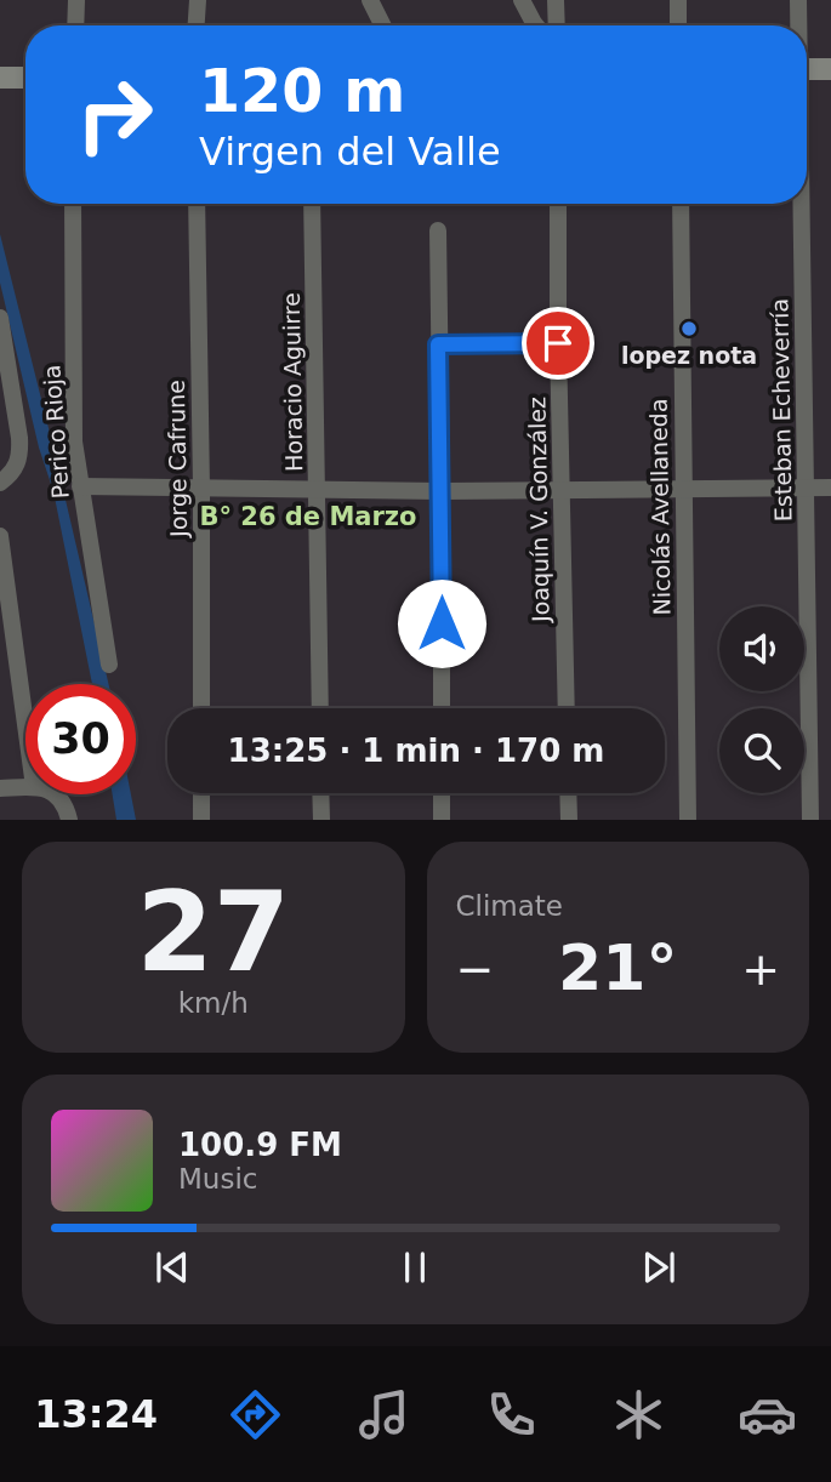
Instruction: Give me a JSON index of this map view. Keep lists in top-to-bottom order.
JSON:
{
  "streets": {
    "street": [
      "Horacio Aguirre",
      "Esteban Echeverría",
      "Perico Rioja",
      "Jorge Cafrune",
      "Nicolás Avellaneda",
      "Joaquín V. González"
    ]
  },
  "districts": ["B° 26 de Marzo"],
  "places": ["lopez nota"],
  "page": {
    "turn": ["120 m", "Virgen del Valle"],
    "limit": "30",
    "trip": "13:25 · 1 min · 170 m",
    "tile": [
      ["27", "km/h"],
      "Climate"
    ],
    "heat": ["−", "21°", "+"],
    "song": ["100.9 FM", "Music"],
    "tabs": "13:24"
  }
}
